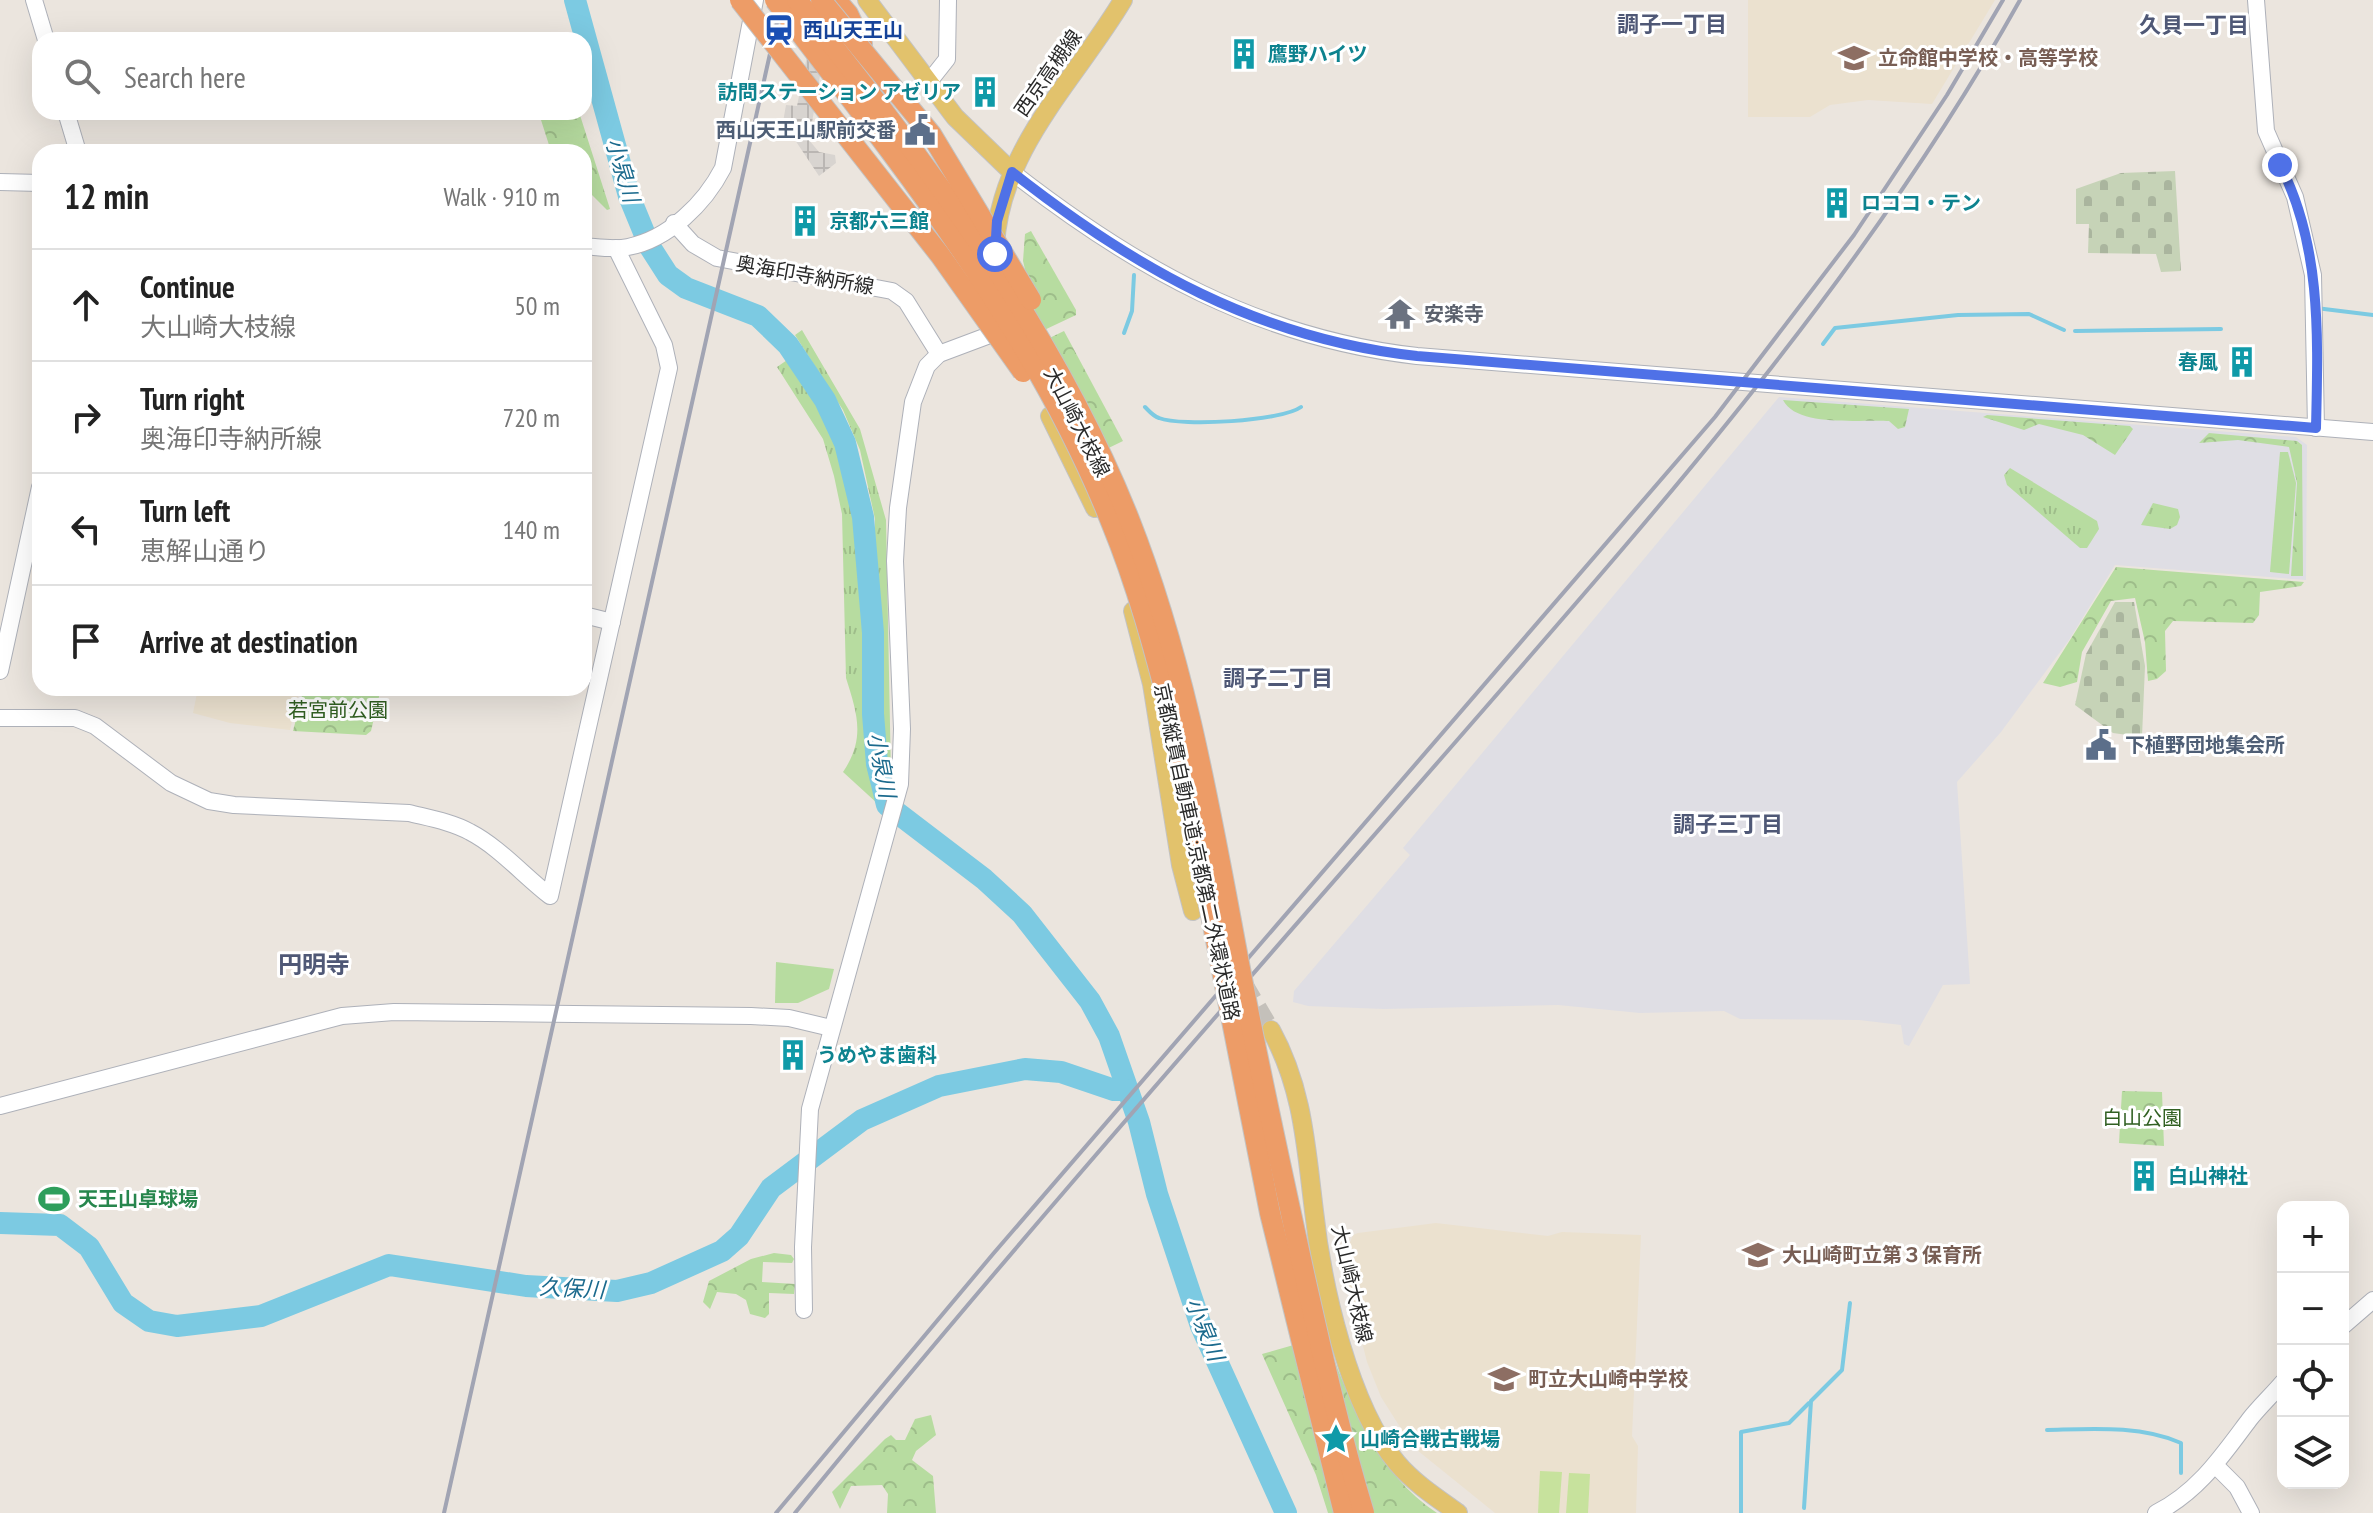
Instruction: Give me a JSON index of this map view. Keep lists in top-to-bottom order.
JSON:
{
  "streets": {
    "highway": ["京都縦貫自動車道;京都第二外環状道路"],
    "main road": ["西京高槻線", "大山崎大枝線"],
    "street": ["奥海印寺納所線"]
  },
  "crossings": [
    ["西京高槻線", "大山崎大枝線"]
  ],
  "districts": [
    "調子一丁目",
    "久貝一丁目",
    "調子二丁目",
    "調子三丁目",
    "円明寺"
  ],
  "water": ["小泉川", "久保川"],
  "parks": ["若宮前公園", "白山公園"],
  "places": {
    "station": ["西山天王山"],
    "building": [
      "鷹野ハイツ",
      "訪問ステーション アゼリア",
      "ロココ・テン",
      "京都六三館",
      "春風",
      "うめやま歯科",
      "白山神社"
    ],
    "school or university": ["立命館中学校・高等学校", "大山崎町立第３保育所", "町立大山崎中学校"],
    "public building": ["西山天王山駅前交番", "下植野団地集会所"],
    "temple": ["安楽寺"],
    "sports": ["天王山卓球場"],
    "place": ["山崎合戦古戦場"]
  },
  "page": {
    "search": "Search here",
    "heading": ["12 min", "Walk · 910 m"],
    "list": [
      ["Continue", "大山崎大枝線", "50 m"],
      ["Turn right", "奥海印寺納所線", "720 m"],
      ["Turn left", "恵解山通り", "140 m"],
      "Arrive at destination"
    ],
    "map_buttons": ["+", "−"]
  }
}
